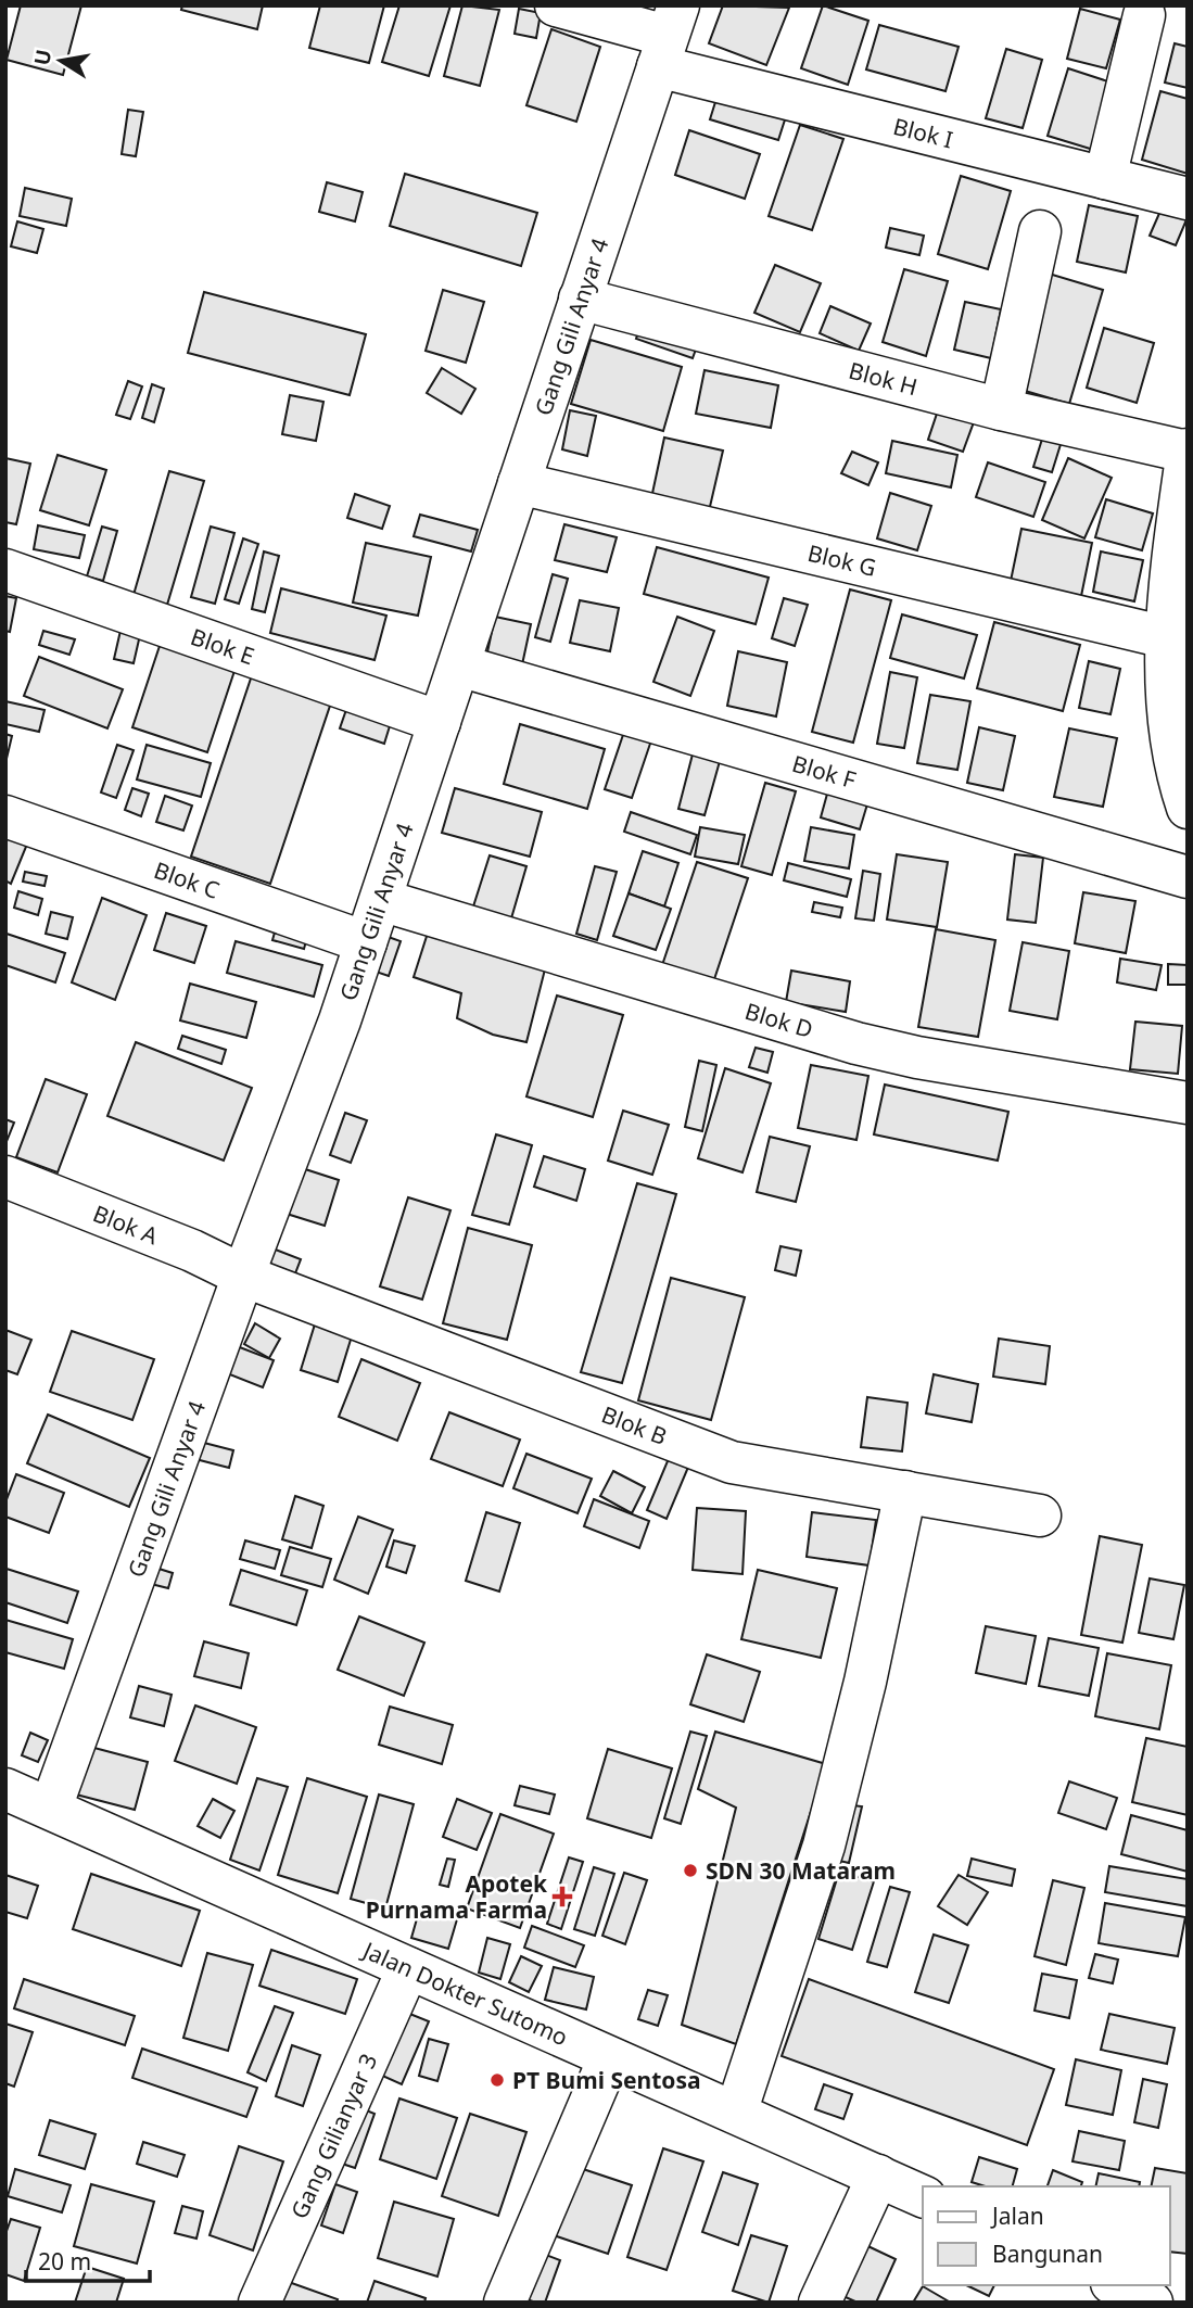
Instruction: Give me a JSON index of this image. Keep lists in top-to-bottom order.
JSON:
{
  "streets": {
    "street": [
      "Blok I",
      "Gang Gili Anyar 4",
      "Blok H",
      "Blok G",
      "Blok E",
      "Blok F",
      "Blok C",
      "Blok D",
      "Blok A",
      "Blok B",
      "Jalan Dokter Sutomo",
      "Gang Gilianyar 3"
    ]
  },
  "crossings": [
    ["Blok I", "Gang Gili Anyar 4"],
    ["Gang Gili Anyar 4", "Blok H"],
    ["Gang Gili Anyar 4", "Blok G"],
    ["Gang Gili Anyar 4", "Blok E"],
    ["Gang Gili Anyar 4", "Blok F"],
    ["Gang Gili Anyar 4", "Blok C"],
    ["Gang Gili Anyar 4", "Blok D"],
    ["Gang Gili Anyar 4", "Blok A"],
    ["Gang Gili Anyar 4", "Blok B"],
    ["Gang Gili Anyar 4", "Jalan Dokter Sutomo"],
    ["Blok A", "Blok B"],
    ["Jalan Dokter Sutomo", "Gang Gilianyar 3"]
  ],
  "places": {
    "other": ["SDN 30 Mataram", "PT Bumi Sentosa"],
    "health": ["Apotek Purnama Farma"]
  },
  "legend": ["Jalan", "Bangunan"],
  "scale_bar": "20 m",
  "north": "left"
}
